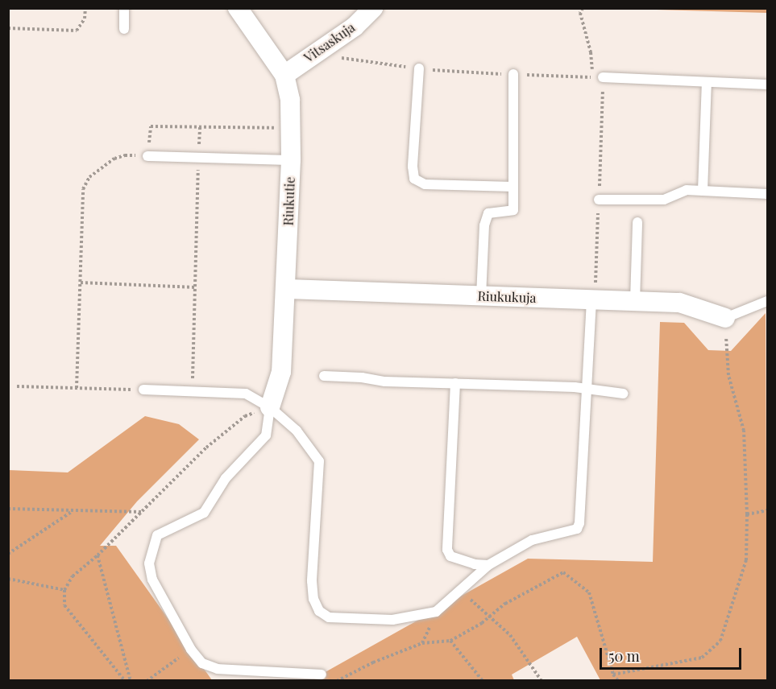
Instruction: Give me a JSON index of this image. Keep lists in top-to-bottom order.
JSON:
{
  "streets": {
    "street": ["Vitsaskuja", "Riukutie", "Riukukuja"]
  },
  "crossings": [
    ["Vitsaskuja", "Riukutie"],
    ["Riukutie", "Riukukuja"]
  ],
  "scale_bar": "50 m"
}
